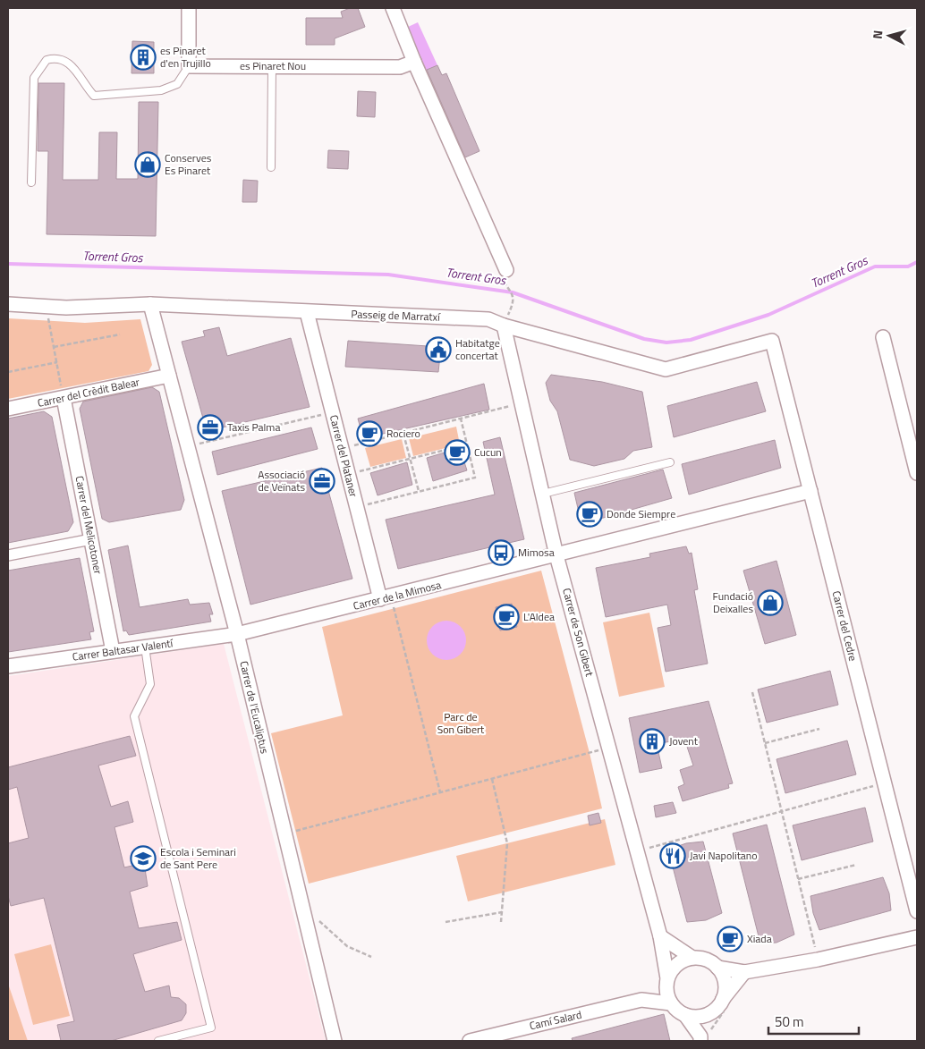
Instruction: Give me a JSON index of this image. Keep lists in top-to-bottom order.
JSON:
{
  "streets": {
    "street": [
      "es Pinaret Nou",
      "Passeig de Marratxí",
      "Carrer del Crèdit Balear",
      "Carrer del Plataner",
      "Carrer del Melicotoner",
      "Carrer de la Mimosa",
      "Carrer del Cedre",
      "Carrer de Son Gibert",
      "Carrer Baltasar Valentí",
      "Carrer de l'Eucaliptus",
      "Camí Salard"
    ]
  },
  "crossings": [
    ["Passeig de Marratxí", "Carrer del Plataner"],
    ["Passeig de Marratxí", "Carrer del Cedre"],
    ["Passeig de Marratxí", "Carrer de Son Gibert"],
    ["Passeig de Marratxí", "Carrer de l'Eucaliptus"],
    ["Carrer del Crèdit Balear", "Carrer del Melicotoner"],
    ["Carrer del Crèdit Balear", "Carrer de l'Eucaliptus"],
    ["Carrer del Plataner", "Carrer de la Mimosa"],
    ["Carrer del Melicotoner", "Carrer Baltasar Valentí"],
    ["Carrer de la Mimosa", "Carrer del Cedre"],
    ["Carrer de la Mimosa", "Carrer de Son Gibert"],
    ["Carrer de la Mimosa", "Carrer Baltasar Valentí"],
    ["Carrer de la Mimosa", "Carrer de l'Eucaliptus"],
    ["Carrer de Son Gibert", "Camí Salard"],
    ["Carrer Baltasar Valentí", "Carrer de l'Eucaliptus"]
  ],
  "water": ["Torrent Gros"],
  "parks": ["Parc de Son Gibert"],
  "places": {
    "building": ["es Pinaret d'en Trujillo", "Jovent"],
    "shop": ["Conserves Es Pinaret", "Fundació Deixalles"],
    "public building": ["Habitatge concertat"],
    "office": ["Taxis Palma", "Associació de Veïnats"],
    "cafe": [
      "Rociero",
      "Cucun",
      "Donde Siempre",
      "L'Aldea",
      "Xiada"
    ],
    "bus stop": ["Mimosa"],
    "restaurant": ["Javi Napolitano"],
    "school or university": ["Escola i Seminari de Sant Pere"]
  },
  "scale_bar": "50 m",
  "north": "left"
}
